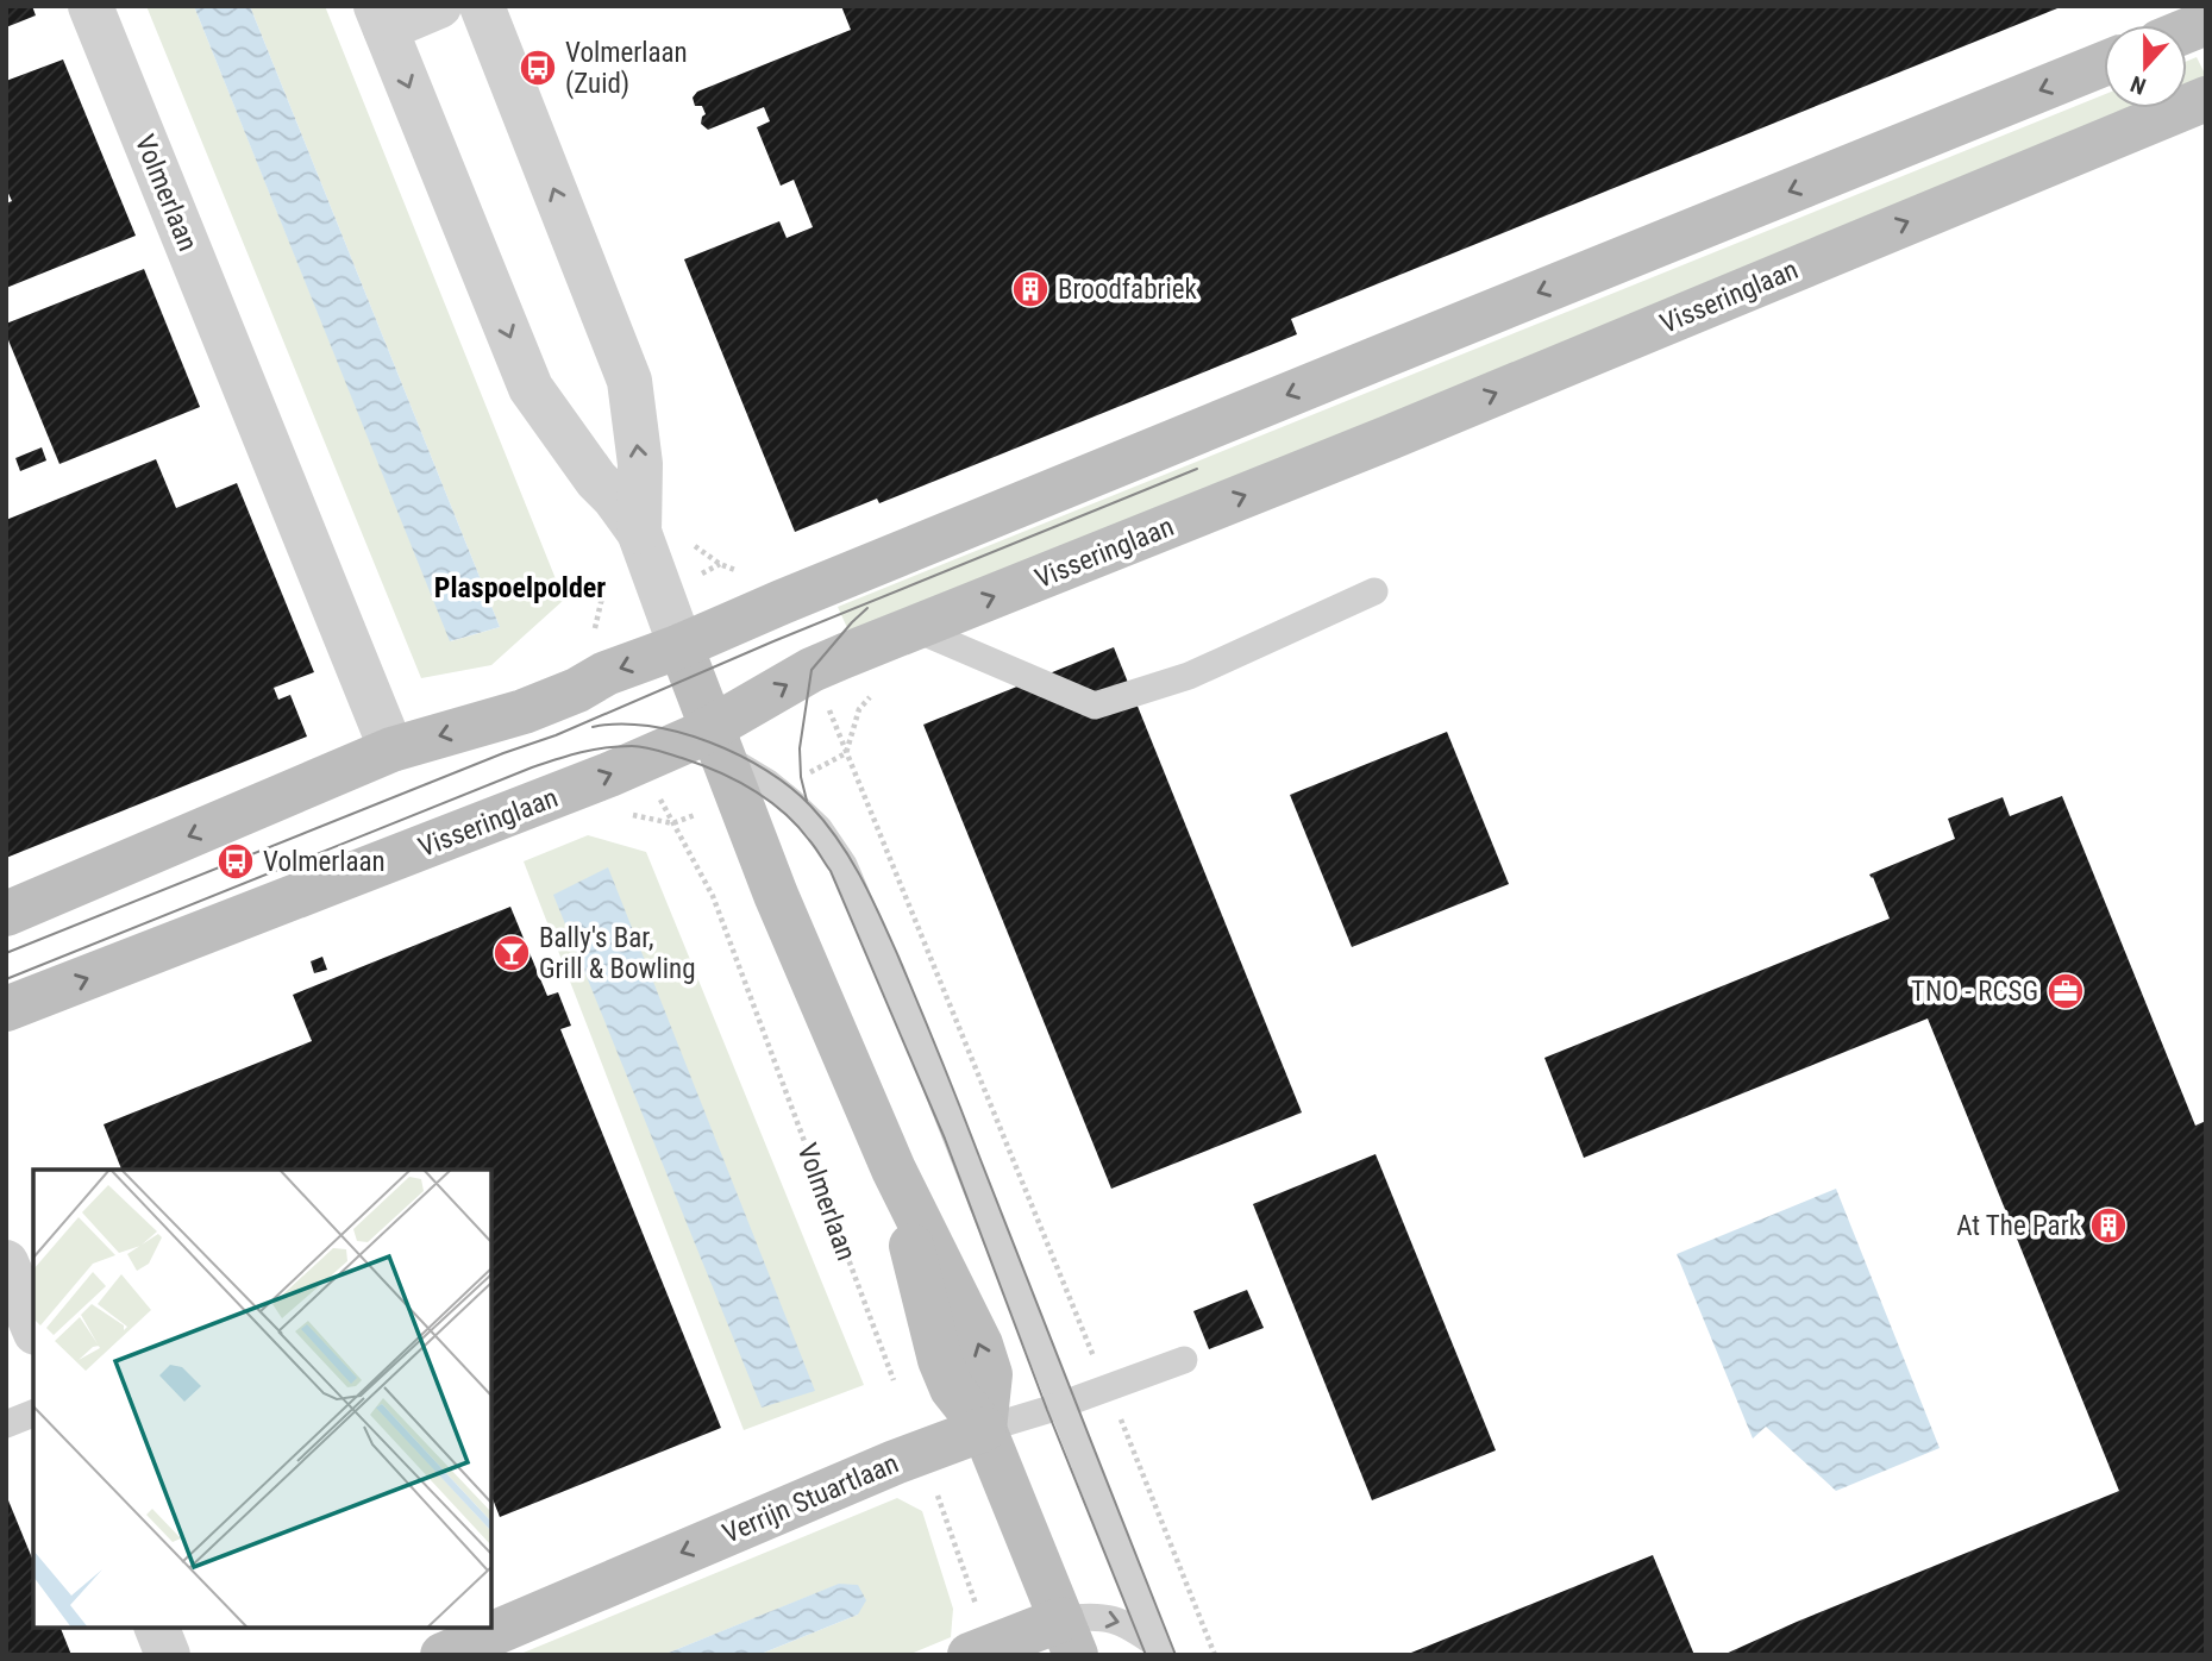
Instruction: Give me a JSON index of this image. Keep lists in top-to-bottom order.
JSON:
{
  "streets": {
    "street": ["Volmerlaan", "Visseringlaan", "Verrijn Stuartlaan"]
  },
  "crossings": [
    ["Volmerlaan", "Visseringlaan"]
  ],
  "one_way": ["Verrijn Stuartlaan"],
  "districts": ["Plaspoelpolder"],
  "places": {
    "bus stop": ["Volmerlaan (Zuid)", "Volmerlaan"],
    "building": ["Broodfabriek", "At The Park"],
    "bar": ["Bally's Bar, Grill & Bowling"],
    "office": ["TNO - RCSG"]
  },
  "north": "bottom"
}
